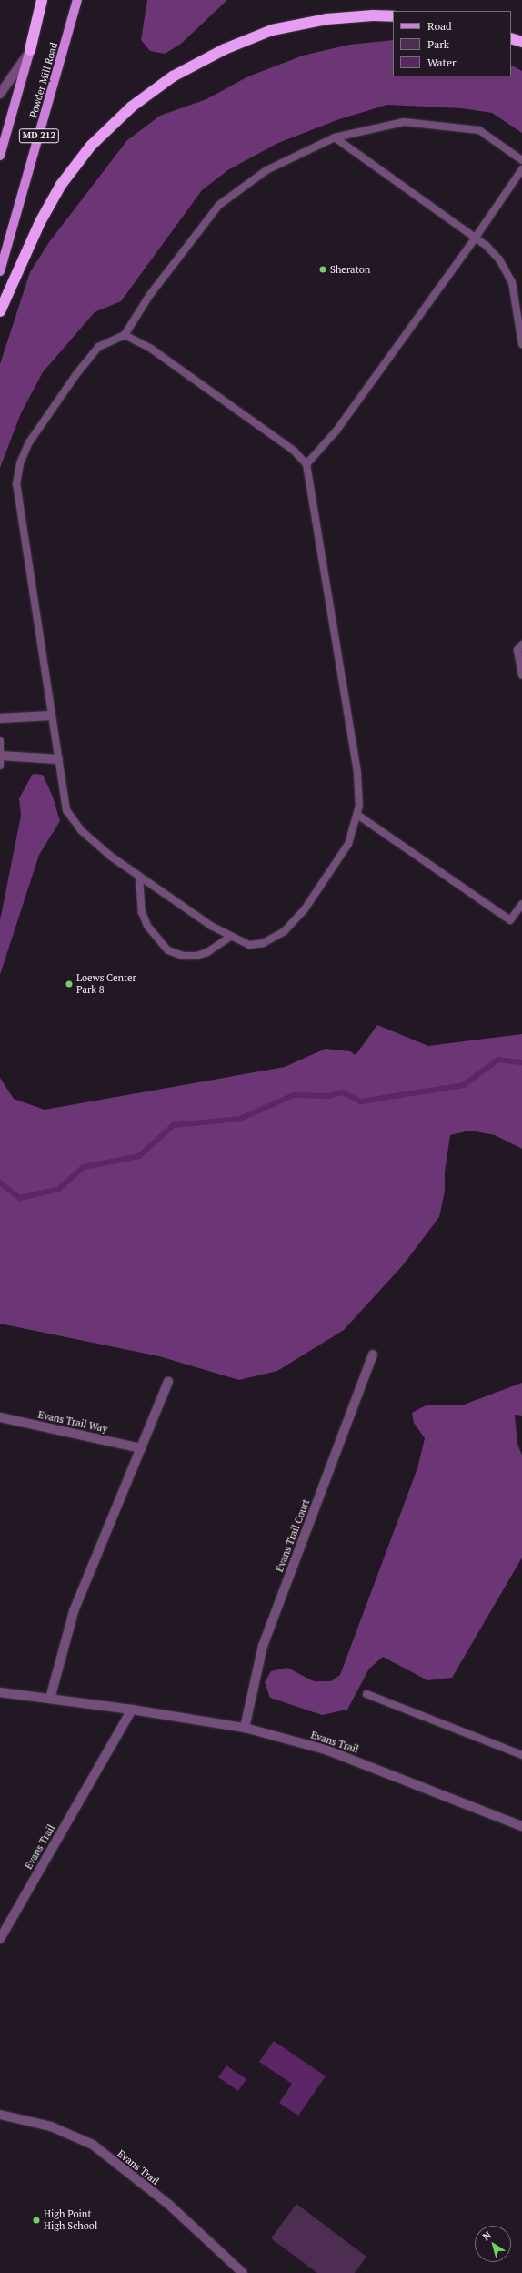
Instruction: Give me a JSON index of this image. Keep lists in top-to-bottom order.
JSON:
{
  "streets": {
    "main road": ["Powder Mill Road", "MD 212"],
    "street": ["Evans Trail Way", "Evans Trail Court", "Evans Trail"]
  },
  "crossings": [
    ["Evans Trail Court", "Evans Trail"]
  ],
  "places": ["Sheraton", "Loews Center Park 8", "High Point High School"],
  "legend": ["Road", "Park", "Water"],
  "north": "top left"
}
